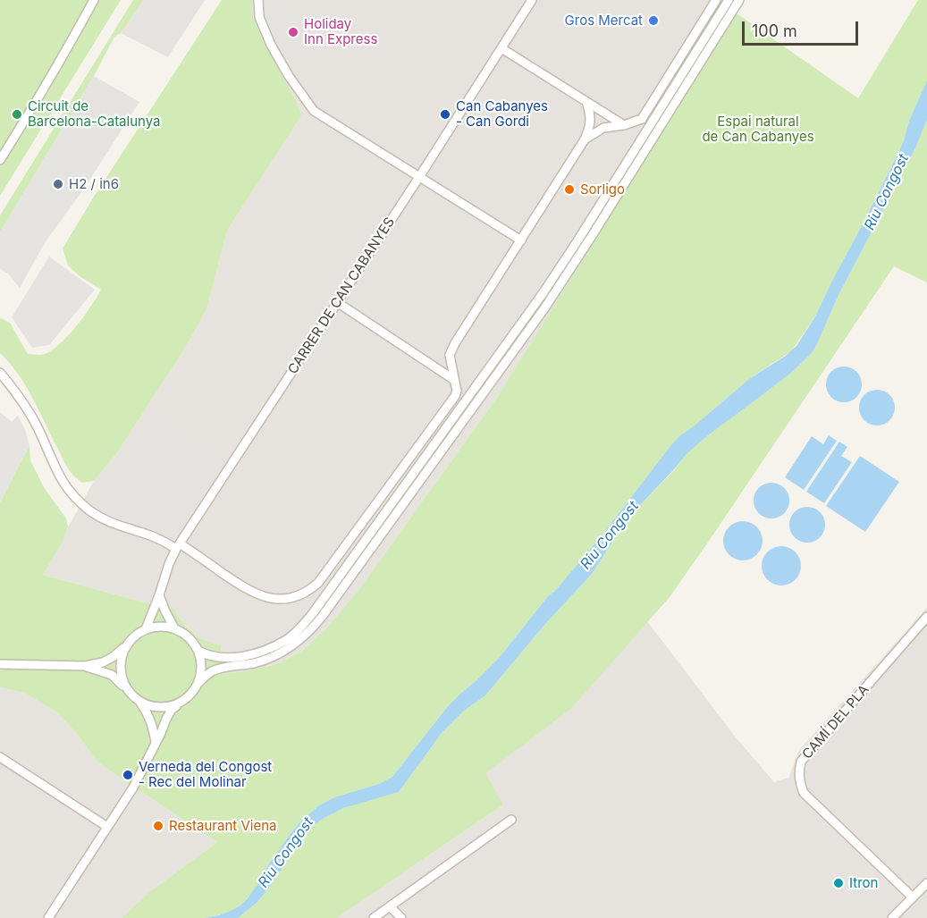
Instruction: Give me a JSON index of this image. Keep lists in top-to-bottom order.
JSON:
{
  "streets": {
    "street": ["CARRER DE CAN CABANYES", "CAMÍ DEL PLA"]
  },
  "water": ["Riu Congost"],
  "parks": ["Espai natural de Can Cabanyes"],
  "places": [
    "Gros Mercat",
    "Holiday Inn Express",
    "Circuit de Barcelona-Catalunya",
    "Can Cabanyes - Can Gordi",
    "H2 / in6",
    "Sorligo",
    "Verneda del Congost - Rec del Molinar",
    "Restaurant Viena",
    "Itron"
  ],
  "scale_bar": "100 m"
}
